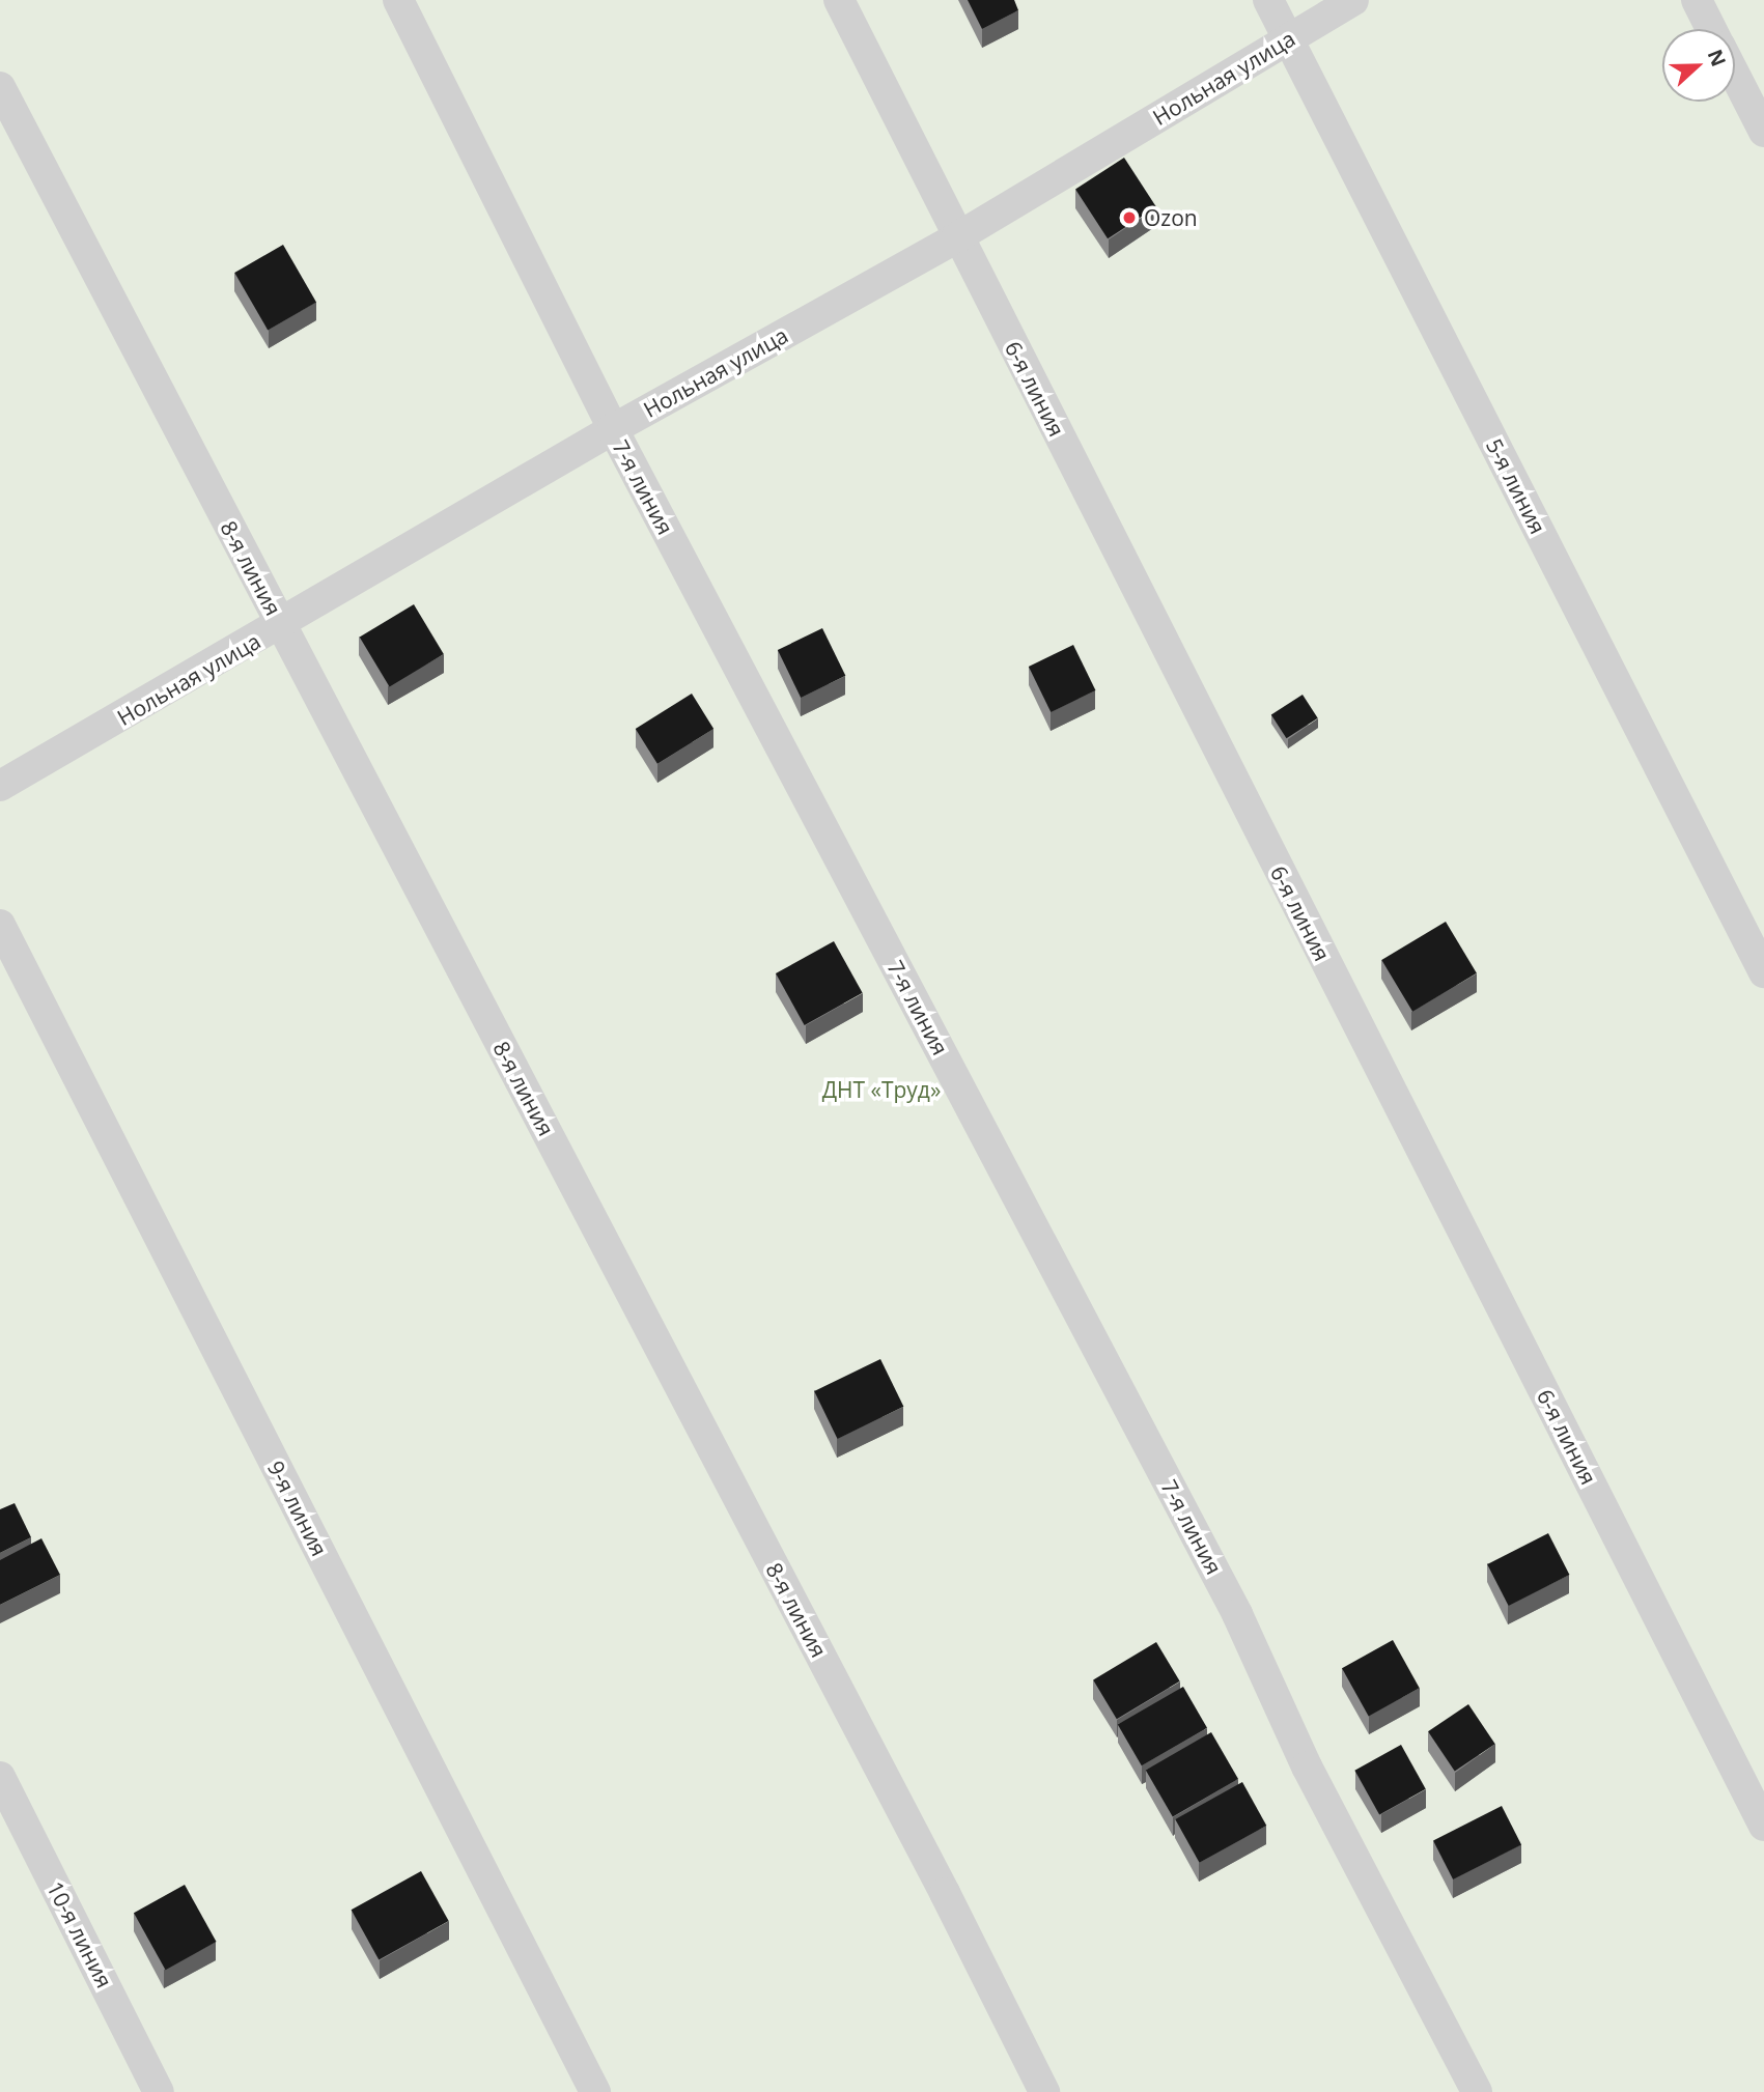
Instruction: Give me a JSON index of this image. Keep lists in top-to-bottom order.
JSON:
{
  "streets": {
    "street": [
      "Нольная улица",
      "6-я линия",
      "5-я линия",
      "7-я линия",
      "8-я линия",
      "9-я линия",
      "10-я линия"
    ]
  },
  "crossings": [
    ["Нольная улица", "6-я линия"],
    ["Нольная улица", "5-я линия"],
    ["Нольная улица", "7-я линия"],
    ["Нольная улица", "8-я линия"]
  ],
  "parks": ["ДНТ «Труд»"],
  "places": ["Ozon"],
  "north": "right"
}
